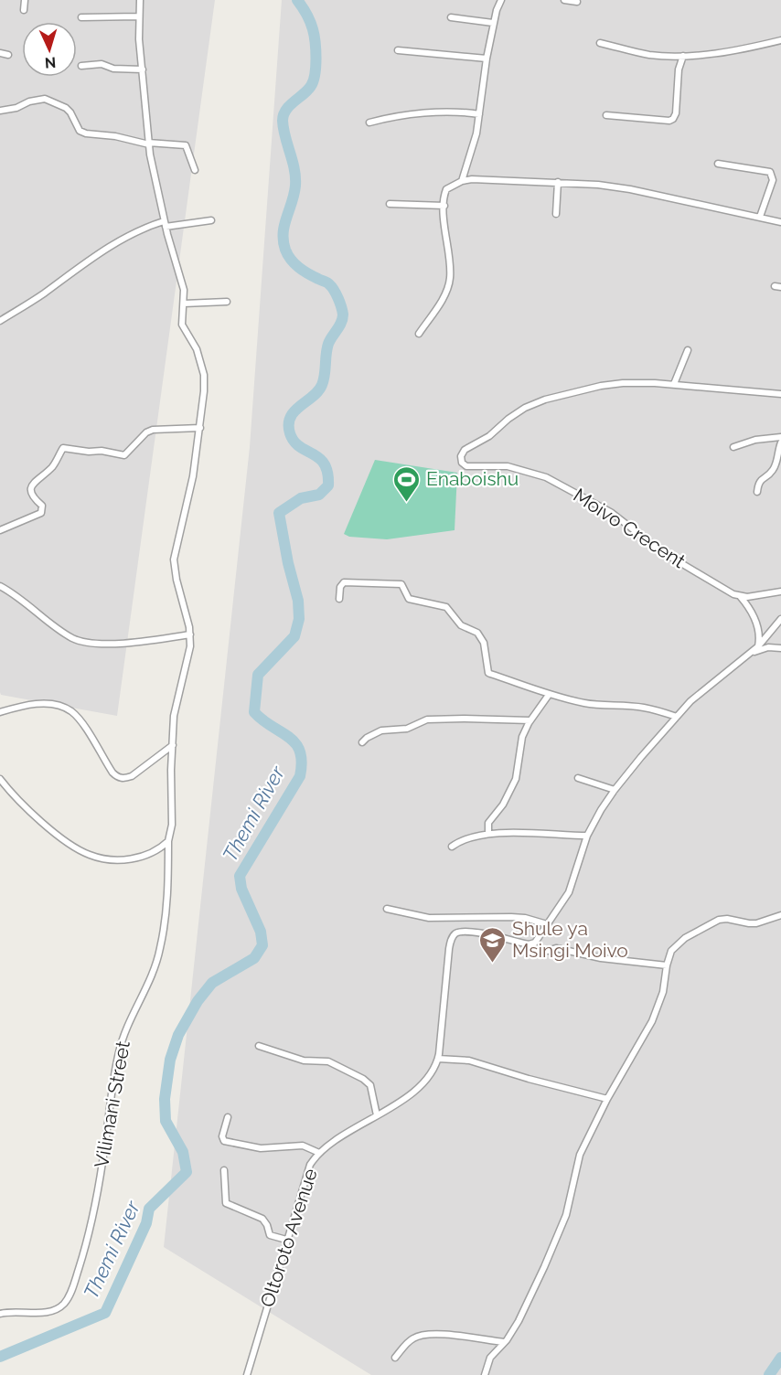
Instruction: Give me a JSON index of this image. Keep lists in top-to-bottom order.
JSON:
{
  "streets": {
    "street": ["Moivo Crecent", "Vilimani Street", "Oltoroto Avenue"]
  },
  "water": ["Themi River"],
  "places": {
    "sports": ["Enaboishu"],
    "school or university": ["Shule ya Msingi Moivo"]
  },
  "north": "bottom"
}
